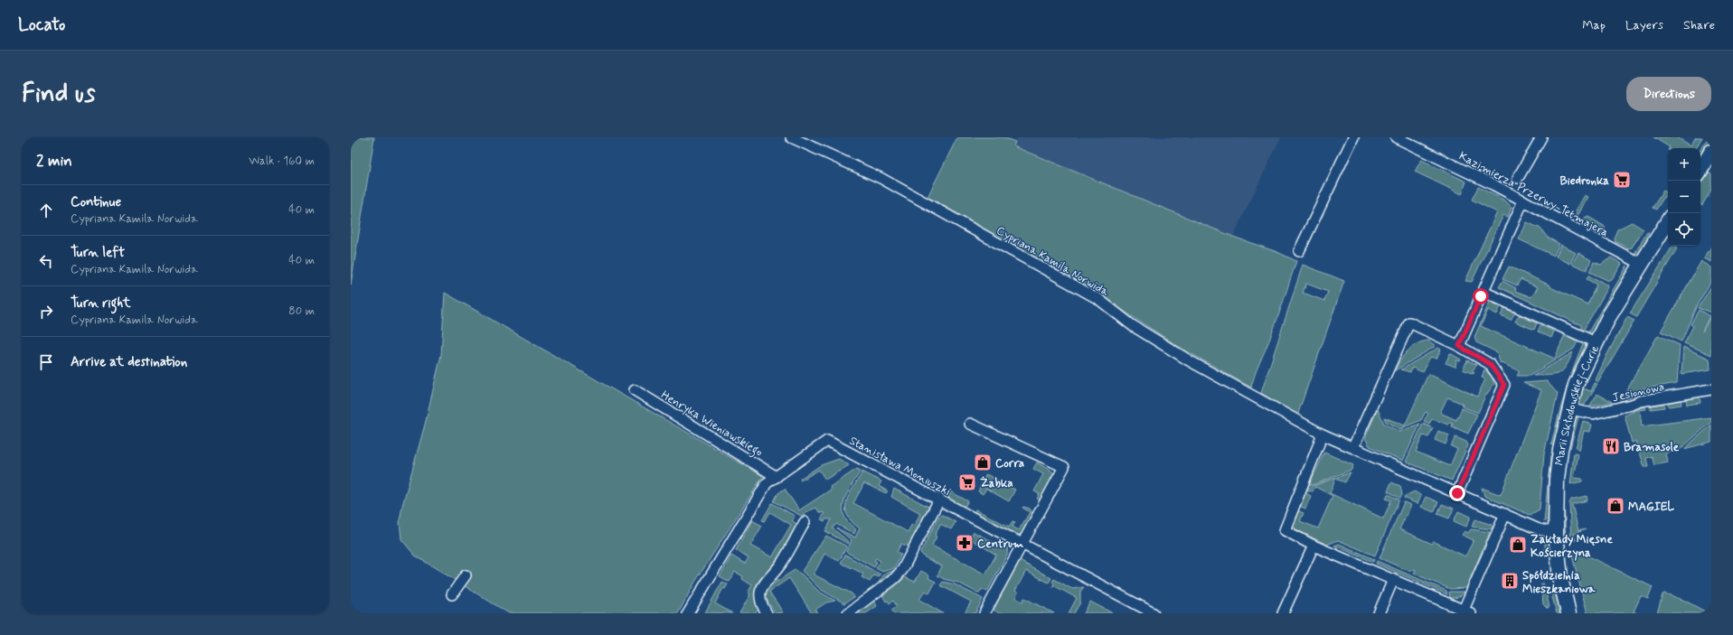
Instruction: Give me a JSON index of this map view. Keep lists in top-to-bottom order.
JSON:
{
  "streets": {
    "street": [
      "Kazimierza Przerwy-Tetmajera",
      "Cypriana Kamila Norwida",
      "Jesionowa",
      "Marii Skłodowskiej-Curie",
      "Henryka Wieniawskiego",
      "Stanisława Moniuszki"
    ]
  },
  "crossings": [
    ["Kazimierza Przerwy-Tetmajera", "Marii Skłodowskiej-Curie"],
    ["Cypriana Kamila Norwida", "Marii Skłodowskiej-Curie"],
    ["Jesionowa", "Marii Skłodowskiej-Curie"],
    ["Henryka Wieniawskiego", "Stanisława Moniuszki"]
  ],
  "places": {
    "supermarket": ["Biedronka", "Żabka"],
    "restaurant": ["Bramasole"],
    "shop": ["Corra", "MAGIEL", "Zakłady Mięsne Kościerzyna"],
    "pharmacy": ["Centrum"],
    "building": ["Spółdzielnia Mieszkaniowa"]
  },
  "page": {
    "header": "Locato",
    "nav": ["Map", "Layers", "Share"],
    "buttons": "Directions",
    "title": "Find us",
    "heading": ["2 min", "Walk · 160 m"],
    "map_buttons": ["+", "−"],
    "list": [
      ["Continue", "Cypriana Kamila Norwida", "40 m"],
      ["Turn left", "Cypriana Kamila Norwida", "40 m"],
      ["Turn right", "Cypriana Kamila Norwida", "80 m"],
      "Arrive at destination"
    ]
  }
}
